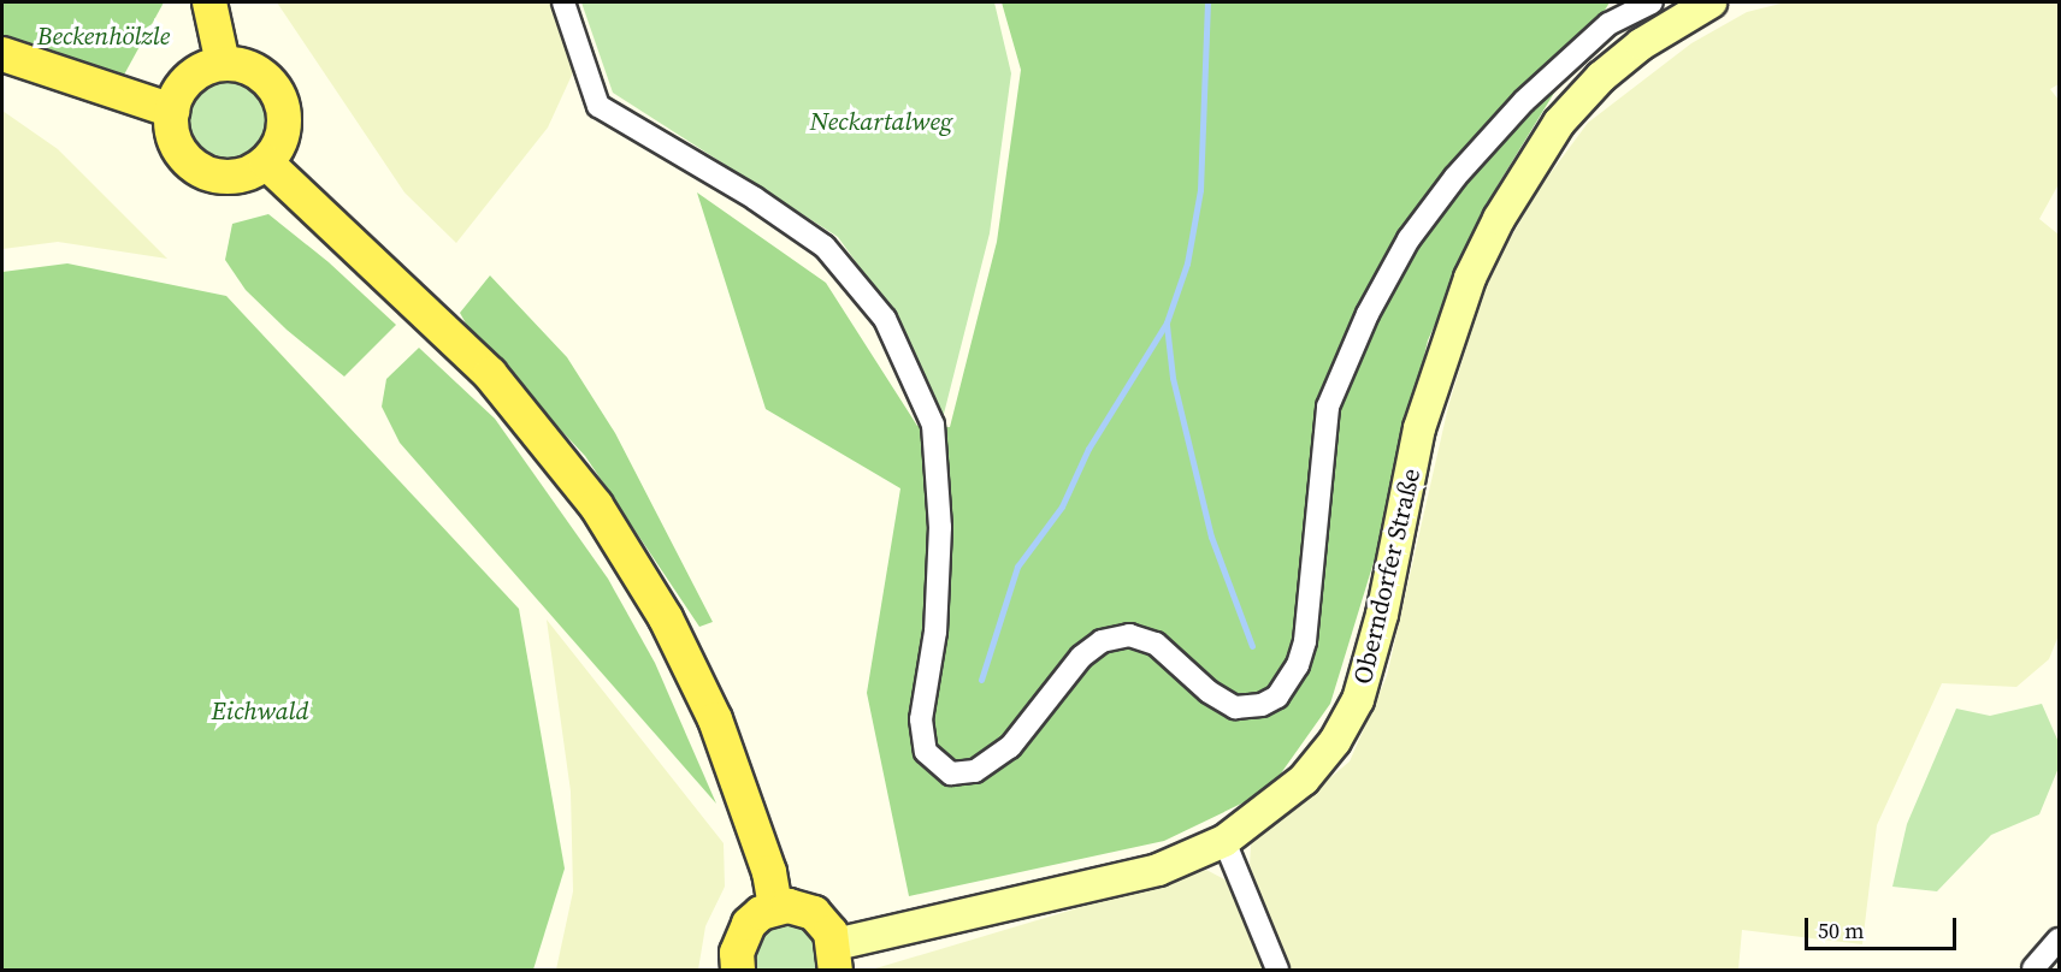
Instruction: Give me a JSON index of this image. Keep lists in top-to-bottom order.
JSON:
{
  "streets": {
    "street": ["Oberndorfer Straße"]
  },
  "parks": ["Beckenhölzle", "Neckartalweg", "Eichwald"],
  "scale_bar": "50 m"
}
